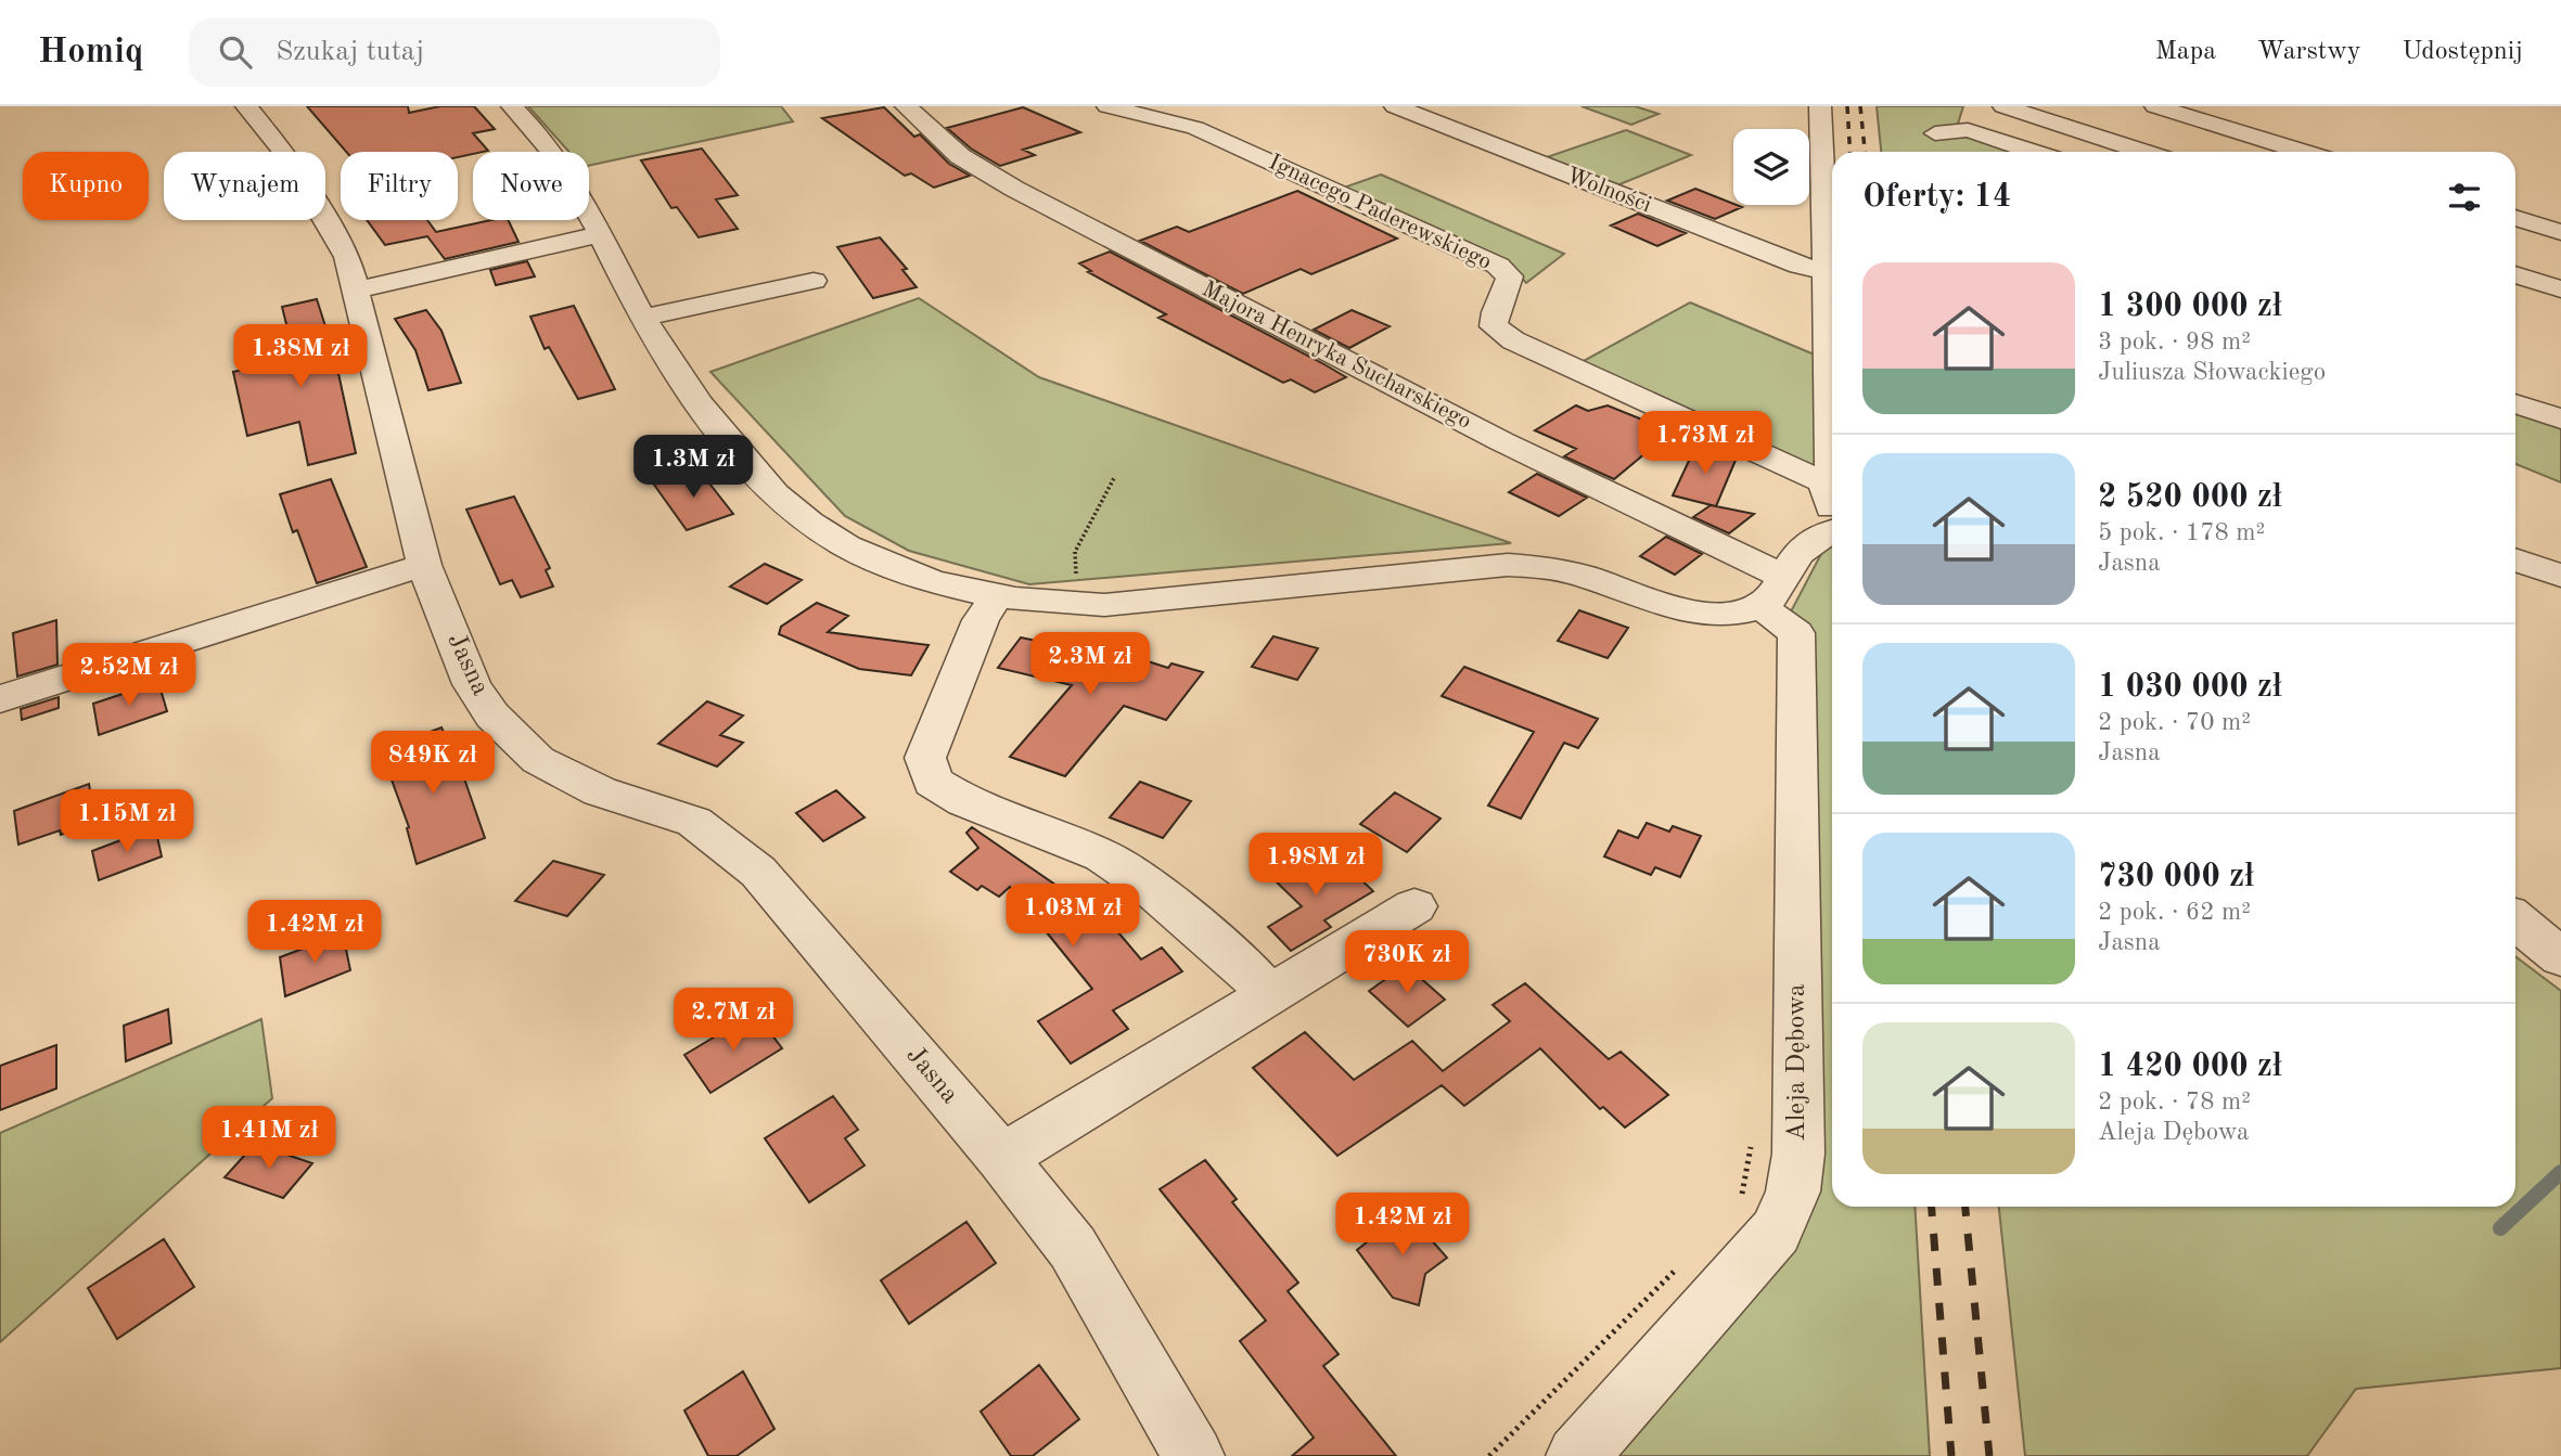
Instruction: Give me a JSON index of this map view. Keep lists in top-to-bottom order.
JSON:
{
  "streets": {
    "street": [
      "Wolności",
      "Ignacego Paderewskiego",
      "Majora Henryka Sucharskiego",
      "Jasna",
      "Aleja Dębowa"
    ]
  },
  "crossings": [
    ["Majora Henryka Sucharskiego", "Aleja Dębowa"]
  ],
  "page": {
    "header": "Homiq",
    "search": "Szukaj tutaj",
    "nav": ["Mapa", "Warstwy", "Udostępnij"],
    "chip": [
      "Kupno",
      "Wynajem",
      "Filtry",
      "Nowe"
    ],
    "heading": "Oferty: 14",
    "list": [
      {
        "name": "1 300 000 zł",
        "note": "3 pok. · 98 m² · Juliusza Słowackiego"
      },
      {
        "name": "2 520 000 zł",
        "note": "5 pok. · 178 m² · Jasna"
      },
      {
        "name": "1 030 000 zł",
        "note": "2 pok. · 70 m² · Jasna"
      },
      {
        "name": "730 000 zł",
        "note": "2 pok. · 62 m² · Jasna"
      },
      {
        "name": "1 420 000 zł",
        "note": "2 pok. · 78 m² · Aleja Dębowa"
      }
    ],
    "price": [
      "1.38M zł",
      "1.73M zł",
      "1.3M zł",
      "2.3M zł",
      "2.52M zł",
      "849K zł",
      "1.15M zł",
      "1.98M zł",
      "1.03M zł",
      "1.42M zł",
      "730K zł",
      "2.7M zł",
      "1.41M zł",
      "1.42M zł"
    ]
  }
}
